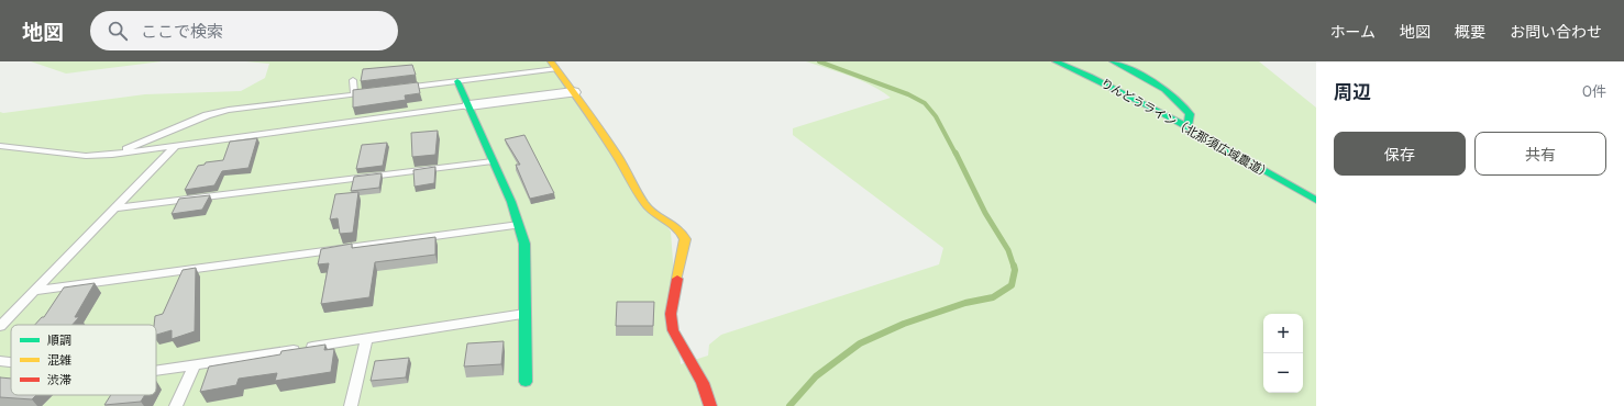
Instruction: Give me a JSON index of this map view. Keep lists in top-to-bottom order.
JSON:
{
  "streets": {
    "street": ["りんどうライン（北那須広域農道）"]
  },
  "legend": ["順調", "混雑", "渋滞"],
  "page": {
    "header": "地図",
    "search": "ここで検索",
    "nav": [
      "ホーム",
      "地図",
      "概要",
      "お問い合わせ"
    ],
    "heading": ["周辺", "0件"],
    "buttons": ["保存", "共有"],
    "map_buttons": ["+", "−"]
  }
}
